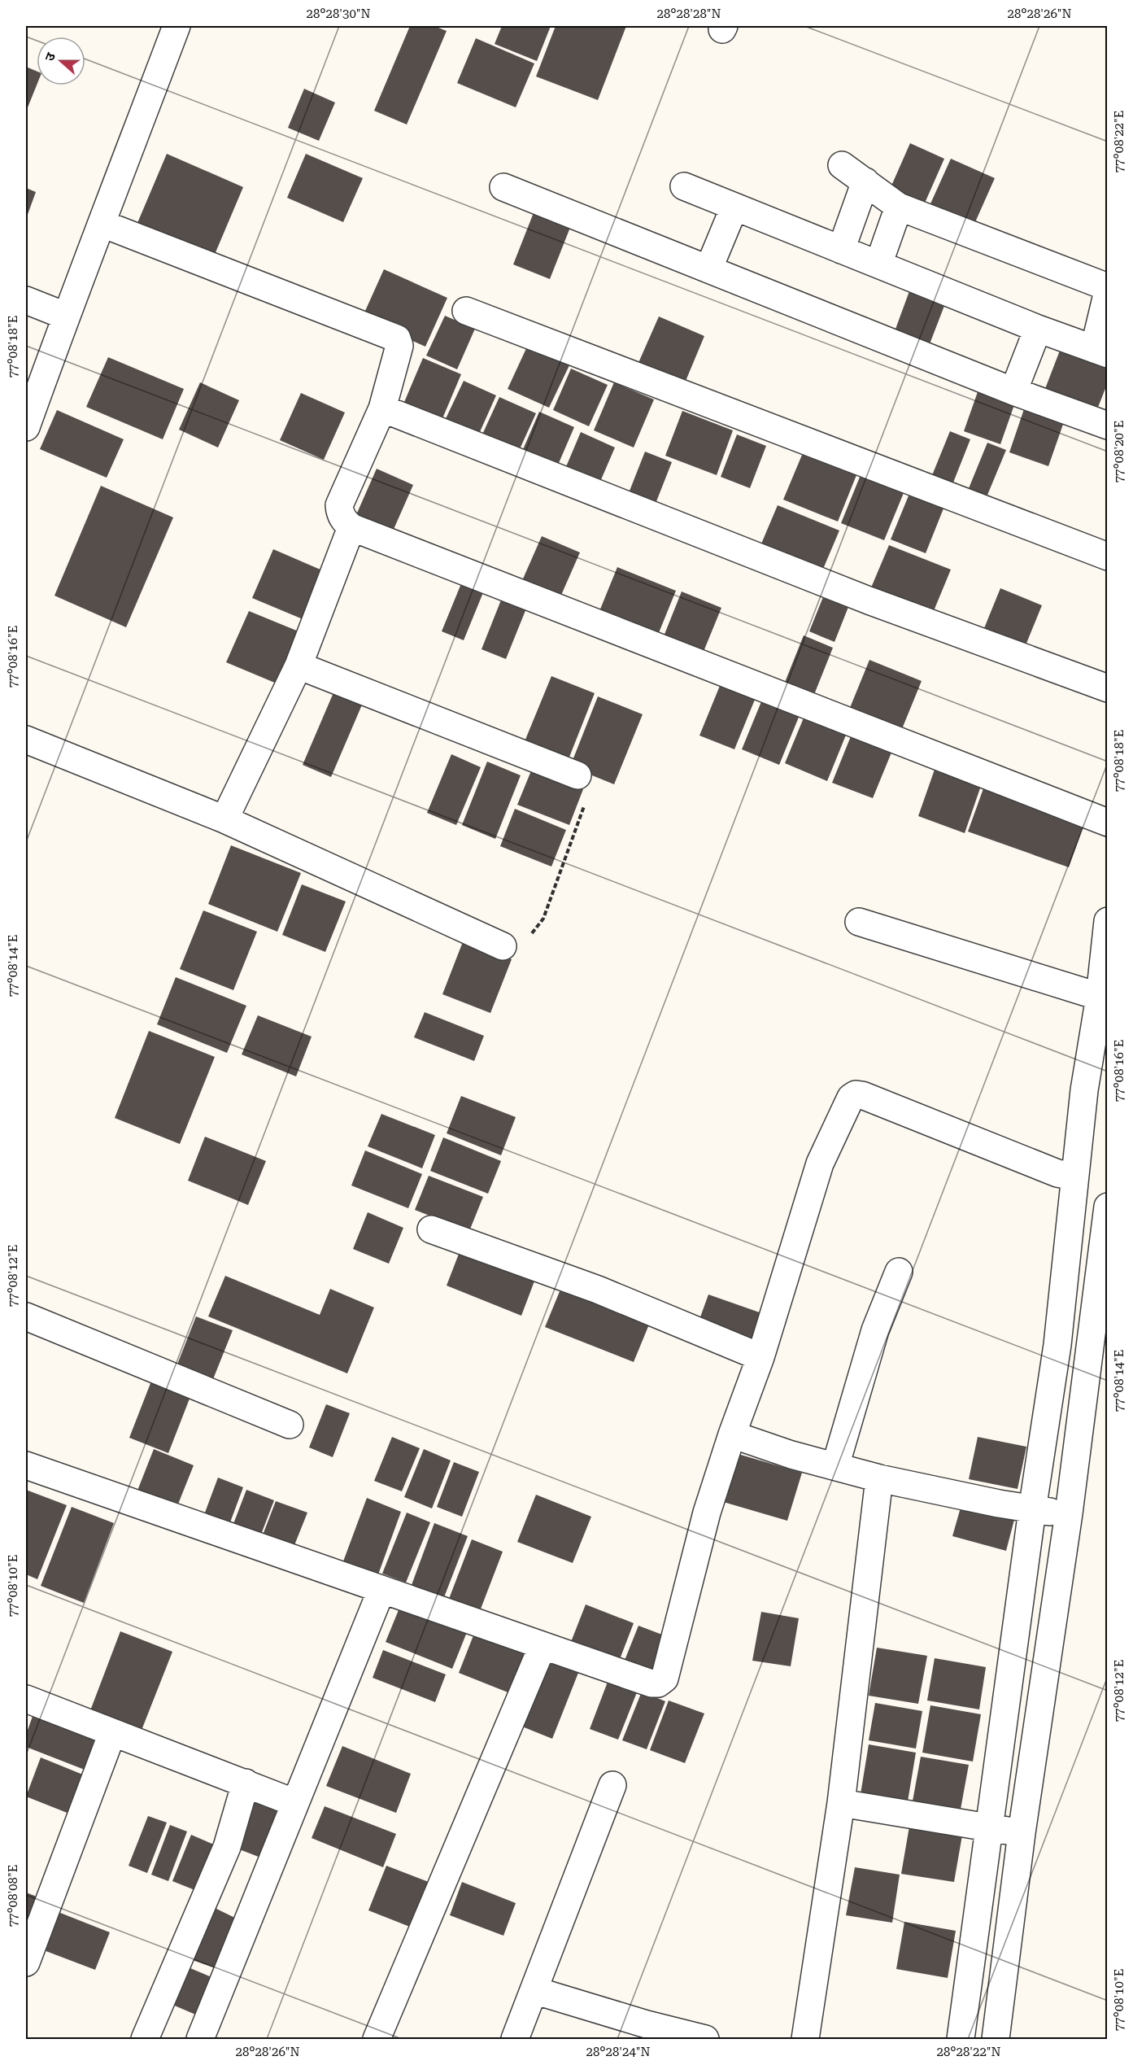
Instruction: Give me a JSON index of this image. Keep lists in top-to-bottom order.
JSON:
{
  "north": "left",
  "coordinates": [
    "28°28'30\"N",
    "28°28'28\"N",
    "28°28'26\"N",
    "77°08'22\"E",
    "77°08'18\"E",
    "77°08'20\"E",
    "77°08'16\"E",
    "77°08'14\"E",
    "77°08'12\"E",
    "77°08'10\"E",
    "77°08'08\"E",
    "28°28'24\"N",
    "28°28'22\"N"
  ]
}
